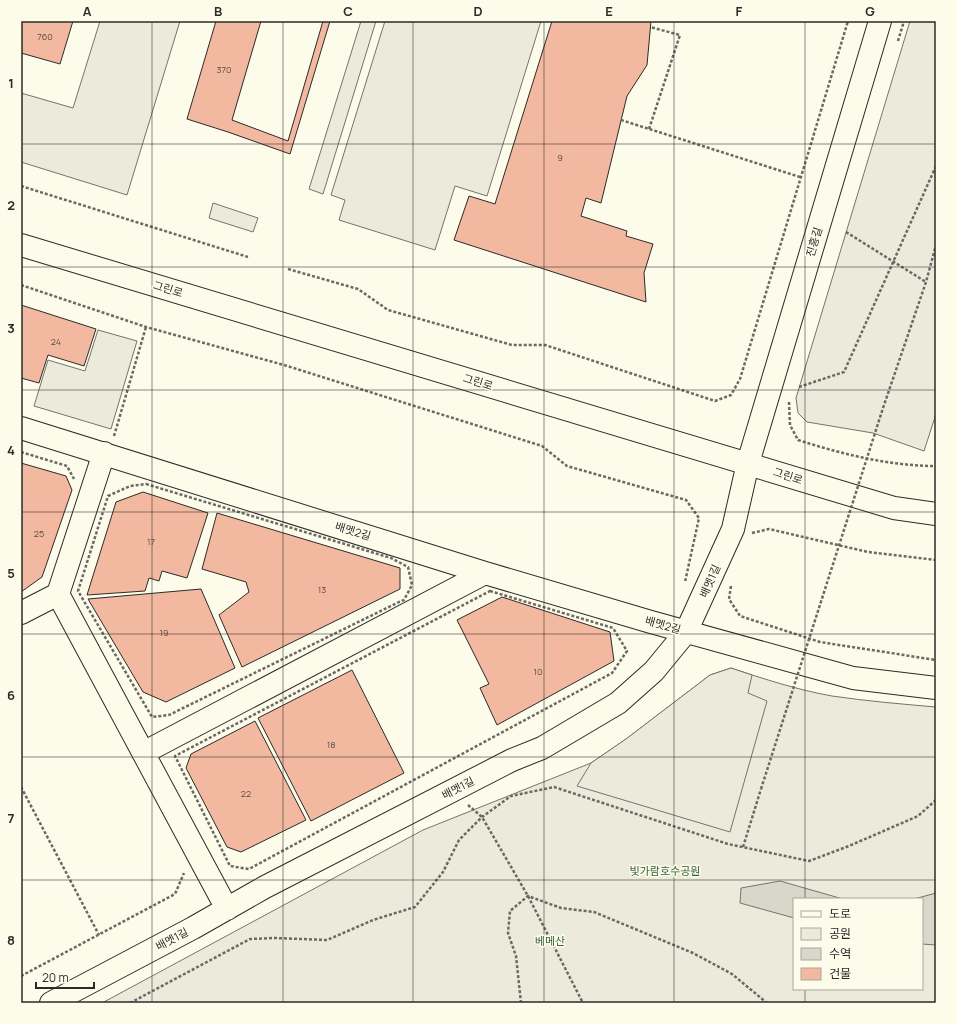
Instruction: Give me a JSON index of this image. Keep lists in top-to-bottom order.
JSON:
{
  "streets": {
    "street": [
      "진흥길",
      "그린로",
      "배멧2길",
      "배멧1길"
    ]
  },
  "crossings": [
    ["진흥길", "그린로"],
    ["진흥길", "배멧1길"],
    ["그린로", "배멧1길"],
    ["배멧2길", "배멧1길"]
  ],
  "parks": ["빛가람호수공원", "베메산"],
  "house_numbers": [
    "760",
    "370",
    "9",
    "24",
    "25",
    "17",
    "13",
    "19",
    "10",
    "18",
    "22"
  ],
  "legend": [
    "도로",
    "공원",
    "수역",
    "건물"
  ],
  "scale_bar": "20 m",
  "grid": {
    "columns": [
      "A",
      "B",
      "C",
      "D",
      "E",
      "F",
      "G"
    ],
    "rows": [
      "1",
      "2",
      "3",
      "4",
      "5",
      "6",
      "7",
      "8"
    ]
  }
}
